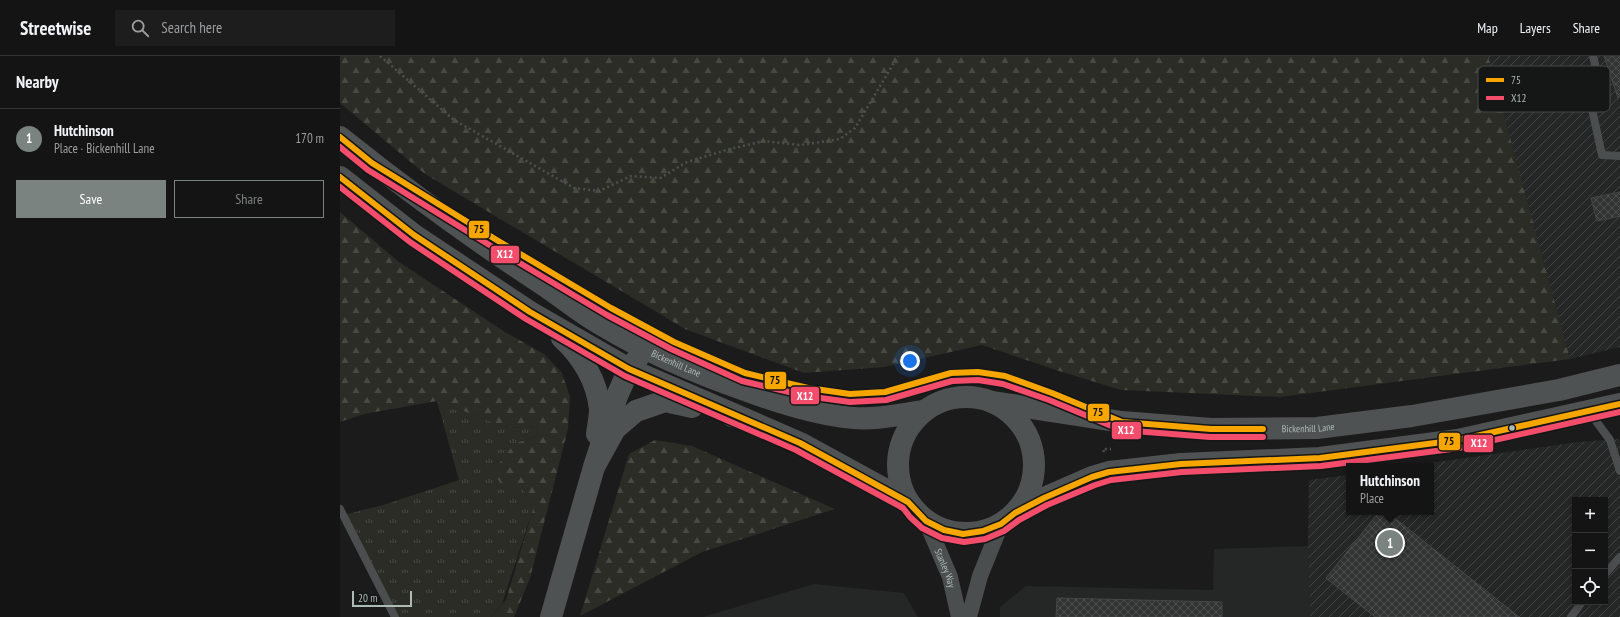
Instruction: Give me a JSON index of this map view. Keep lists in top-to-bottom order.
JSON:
{
  "streets": {
    "main road": ["Bickenhill Lane"],
    "street": ["Stanley Way"]
  },
  "crossings": [
    ["Bickenhill Lane", "Stanley Way"]
  ],
  "lines": ["transit line 75", "transit line X12"],
  "legend": ["75", "X12"],
  "scale_bar": "20 m",
  "page": {
    "header": "Streetwise",
    "search": "Search here",
    "nav": ["Map", "Layers", "Share"],
    "heading": "Nearby",
    "list": [
      {
        "mark": "1",
        "name": "Hutchinson",
        "note": "Place · Bickenhill Lane",
        "value": "170 m"
      }
    ],
    "buttons": ["Save", "Share"],
    "popup": ["Hutchinson", "Place"],
    "map_buttons": ["+", "−"],
    "pins": "1",
    "scale": "20 m"
  }
}
